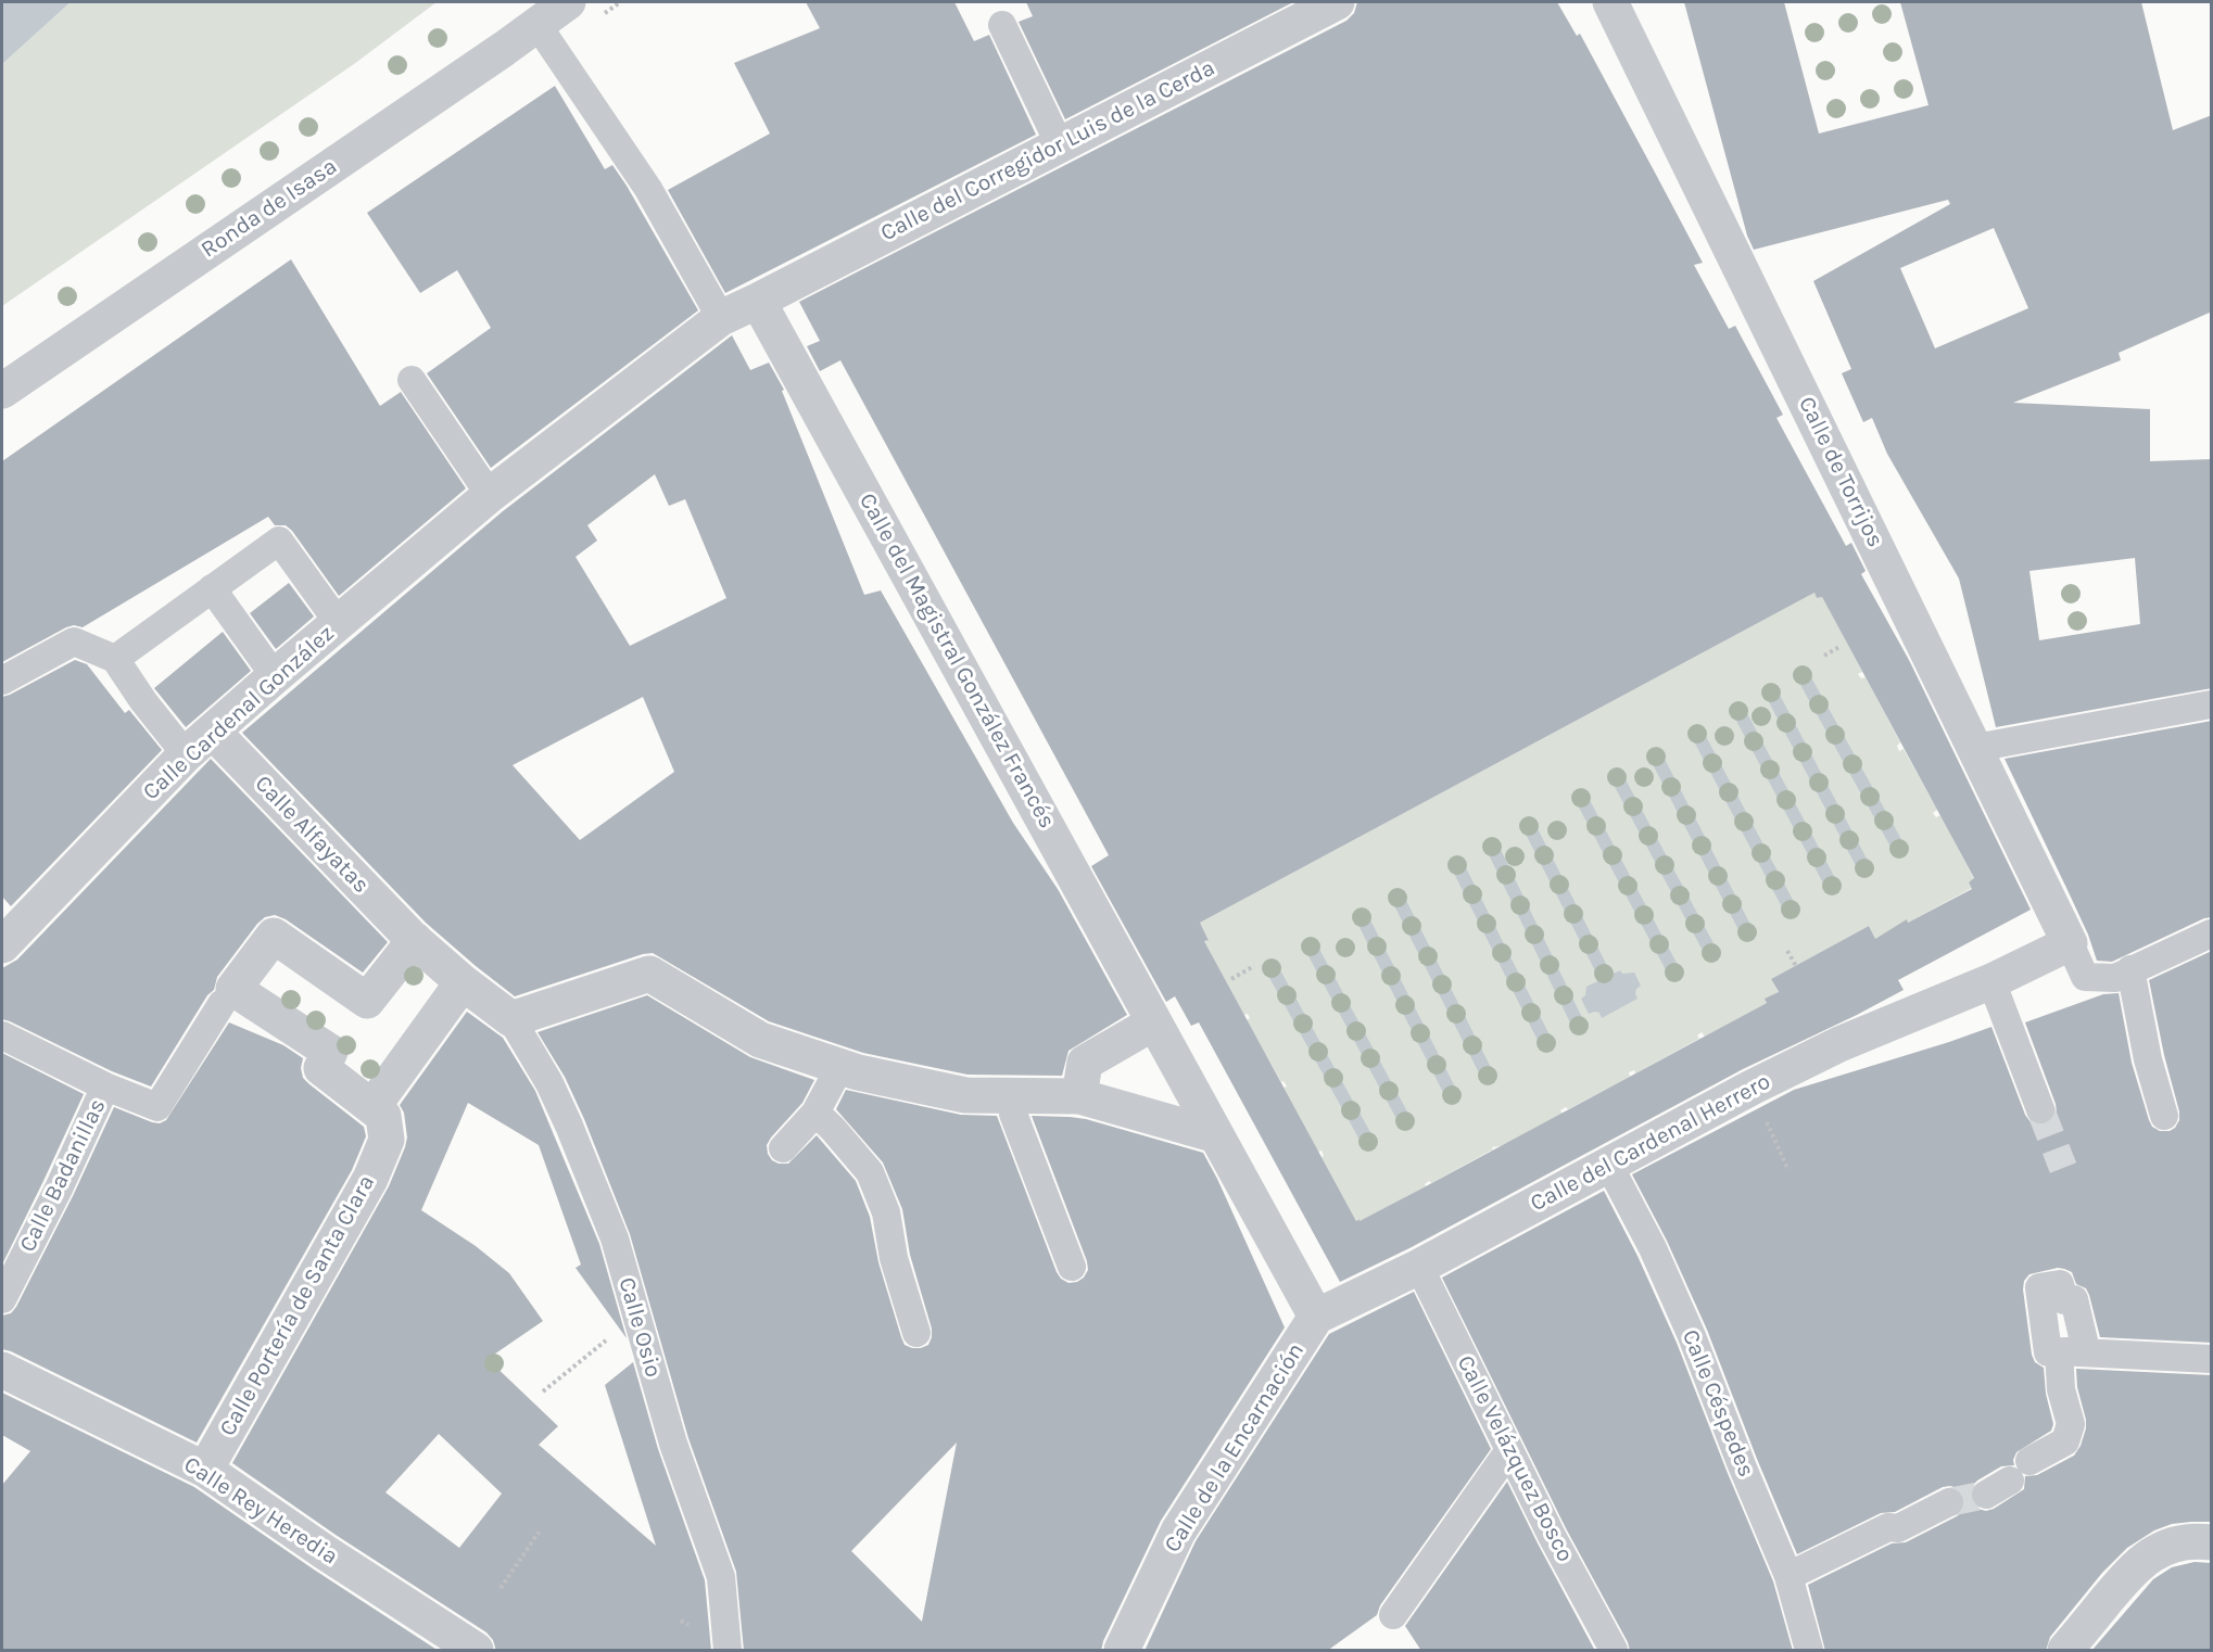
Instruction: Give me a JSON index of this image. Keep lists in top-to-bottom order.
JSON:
{
  "streets": {
    "street": [
      "Calle del Corregidor Luis de la Cerda",
      "Ronda de Isasa",
      "Calle de Torrijos",
      "Calle del Magistral González Francés",
      "Calle Cardenal González",
      "Calle Alfayatas",
      "Calle del Cardenal Herrero",
      "Calle Badanillas",
      "Calle Portería de Santa Clara",
      "Calle Osio",
      "Calle Céspedes",
      "Calle de la Encarnación",
      "Calle Velázquez Bosco",
      "Calle Rey Heredia"
    ]
  },
  "crossings": [
    ["Calle del Corregidor Luis de la Cerda", "Calle del Magistral González Francés"],
    ["Calle del Corregidor Luis de la Cerda", "Calle Cardenal González"],
    ["Calle de Torrijos", "Calle del Cardenal Herrero"],
    ["Calle del Magistral González Francés", "Calle Cardenal González"],
    ["Calle del Magistral González Francés", "Calle del Cardenal Herrero"],
    ["Calle del Magistral González Francés", "Calle de la Encarnación"],
    ["Calle Cardenal González", "Calle Alfayatas"],
    ["Calle Alfayatas", "Calle Osio"],
    ["Calle del Cardenal Herrero", "Calle Céspedes"],
    ["Calle del Cardenal Herrero", "Calle de la Encarnación"],
    ["Calle del Cardenal Herrero", "Calle Velázquez Bosco"],
    ["Calle Portería de Santa Clara", "Calle Rey Heredia"]
  ]
}
